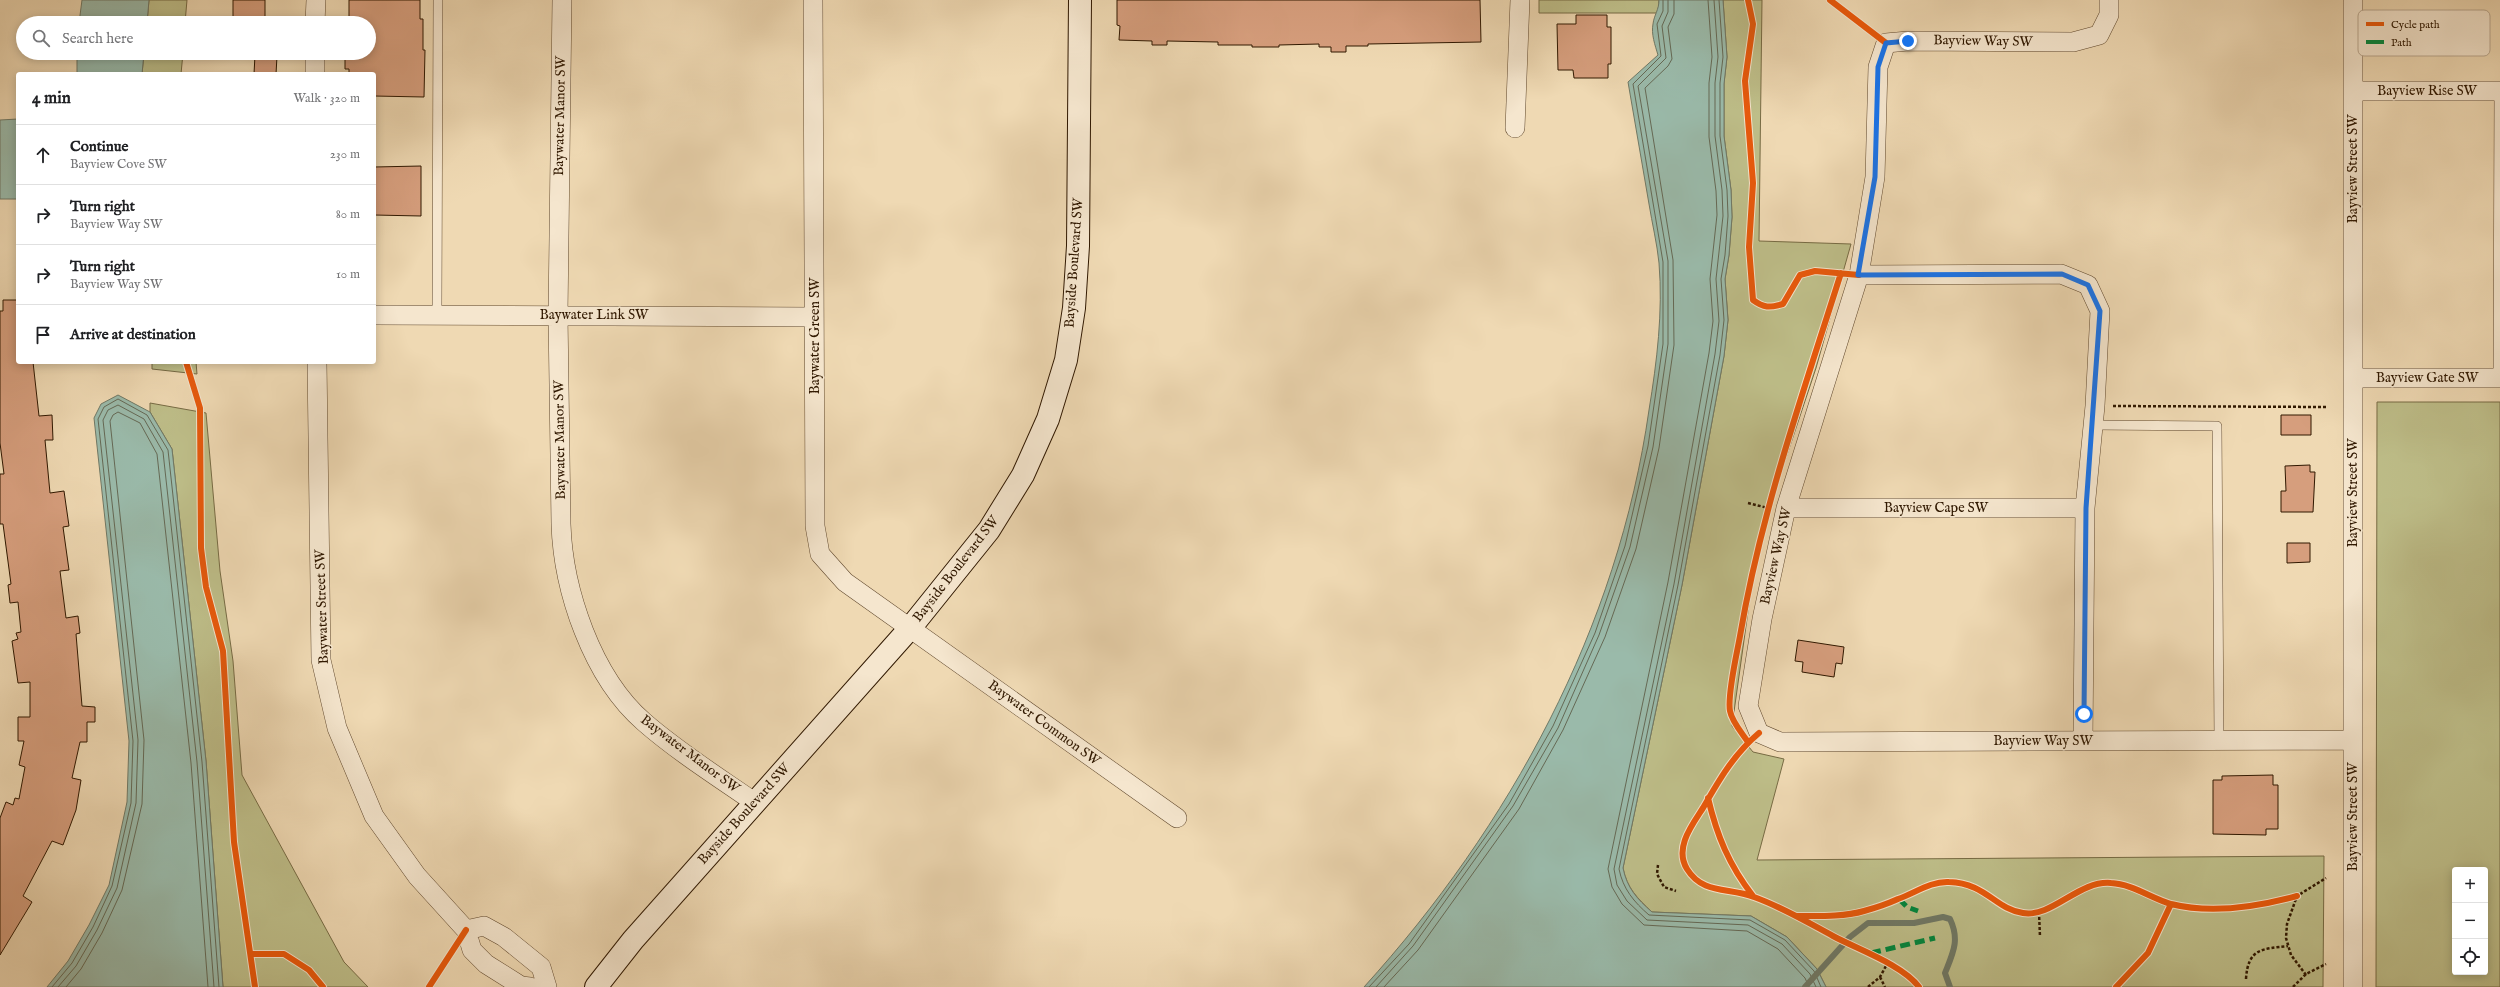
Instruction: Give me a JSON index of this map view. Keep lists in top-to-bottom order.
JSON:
{
  "streets": {
    "street": [
      "Bayview Way SW",
      "Bayview Rise SW",
      "Baywater Manor SW",
      "Bayview Street SW",
      "Bayside Boulevard SW",
      "Baywater Link SW",
      "Baywater Green SW",
      "Bayview Gate SW",
      "Bayview Cape SW",
      "Baywater Street SW",
      "Baywater Common SW"
    ]
  },
  "crossings": [
    ["Bayview Way SW", "Bayview Street SW"],
    ["Bayview Way SW", "Bayview Cape SW"],
    ["Bayview Rise SW", "Bayview Street SW"],
    ["Baywater Manor SW", "Bayside Boulevard SW"],
    ["Baywater Manor SW", "Baywater Link SW"],
    ["Bayview Street SW", "Bayview Gate SW"],
    ["Bayside Boulevard SW", "Baywater Green SW"],
    ["Bayside Boulevard SW", "Baywater Common SW"],
    ["Baywater Link SW", "Baywater Green SW"],
    ["Baywater Green SW", "Baywater Common SW"]
  ],
  "legend": ["Cycle path", "Path"],
  "page": {
    "search": "Search here",
    "heading": ["4 min", "Walk · 320 m"],
    "list": [
      ["Continue", "Bayview Cove SW", "230 m"],
      ["Turn right", "Bayview Way SW", "80 m"],
      ["Turn right", "Bayview Way SW", "10 m"],
      "Arrive at destination"
    ],
    "map_buttons": ["+", "−"]
  }
}
